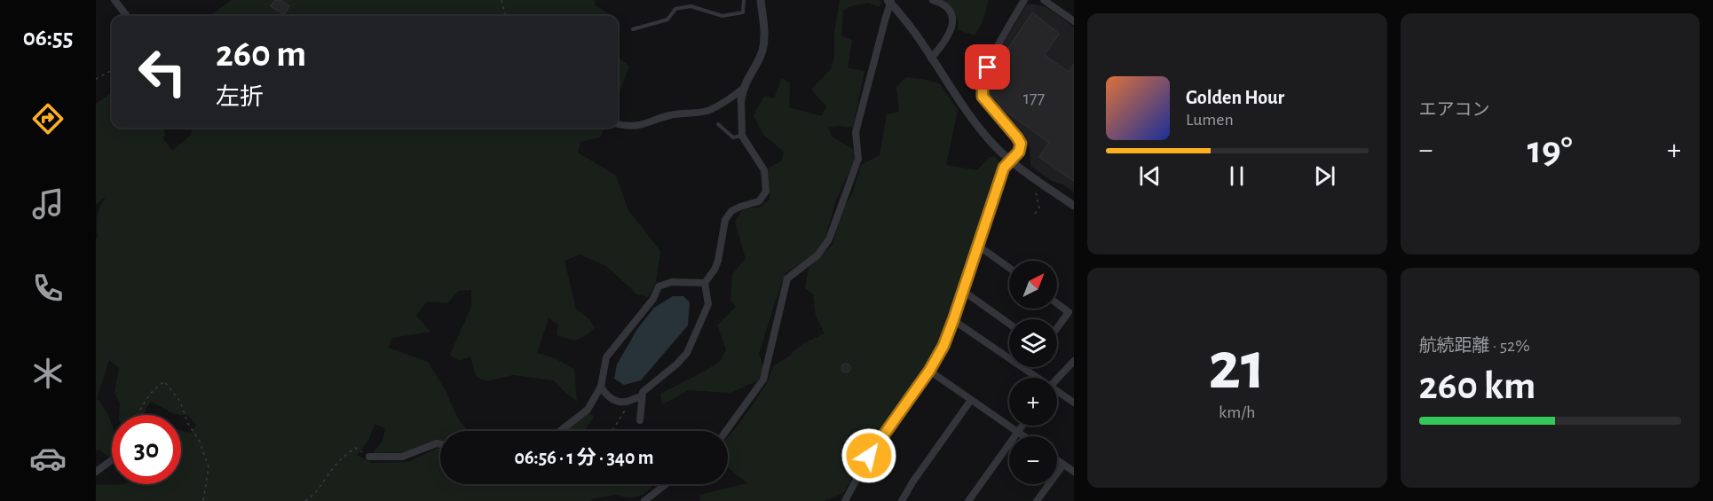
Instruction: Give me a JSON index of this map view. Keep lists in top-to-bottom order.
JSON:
{
  "house_numbers": ["177"],
  "north": "top right",
  "page": {
    "tabs": "06:55",
    "tile": [
      "エアコン",
      ["21", "km/h"],
      ["航続距離 · 52%", "260 km"]
    ],
    "turn": ["260 m", "左折"],
    "song": ["Golden Hour", "Lumen"],
    "heat": ["−", "19°", "+"],
    "map_buttons": ["+", "−"],
    "limit": "30",
    "trip": "06:56 · 1 分 · 340 m"
  }
}
